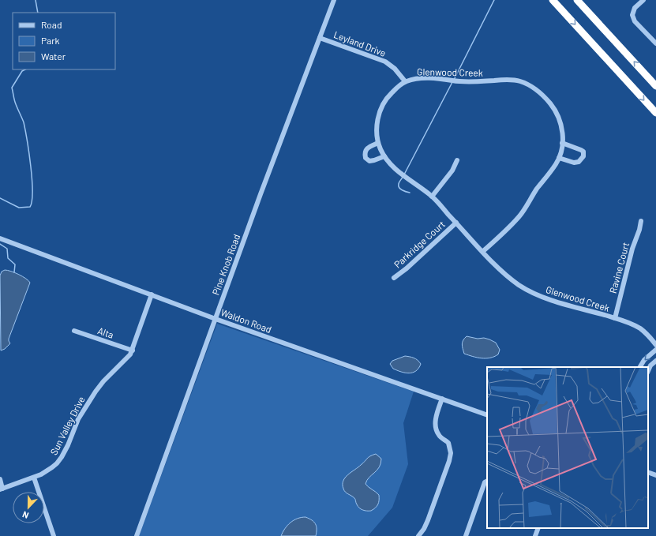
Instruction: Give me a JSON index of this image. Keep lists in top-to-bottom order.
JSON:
{
  "streets": {
    "street": [
      "Leyland Drive",
      "Glenwood Creek",
      "Parkridge Court",
      "Pine Knob Road",
      "Ravine Court",
      "Waldon Road",
      "Alta",
      "Sun Valley Drive"
    ]
  },
  "crossings": [
    ["Leyland Drive", "Glenwood Creek"],
    ["Leyland Drive", "Pine Knob Road"],
    ["Glenwood Creek", "Parkridge Court"],
    ["Glenwood Creek", "Ravine Court"],
    ["Pine Knob Road", "Waldon Road"],
    ["Waldon Road", "Sun Valley Drive"],
    ["Alta", "Sun Valley Drive"]
  ],
  "legend": ["Road", "Park", "Water"],
  "north": "bottom"
}
